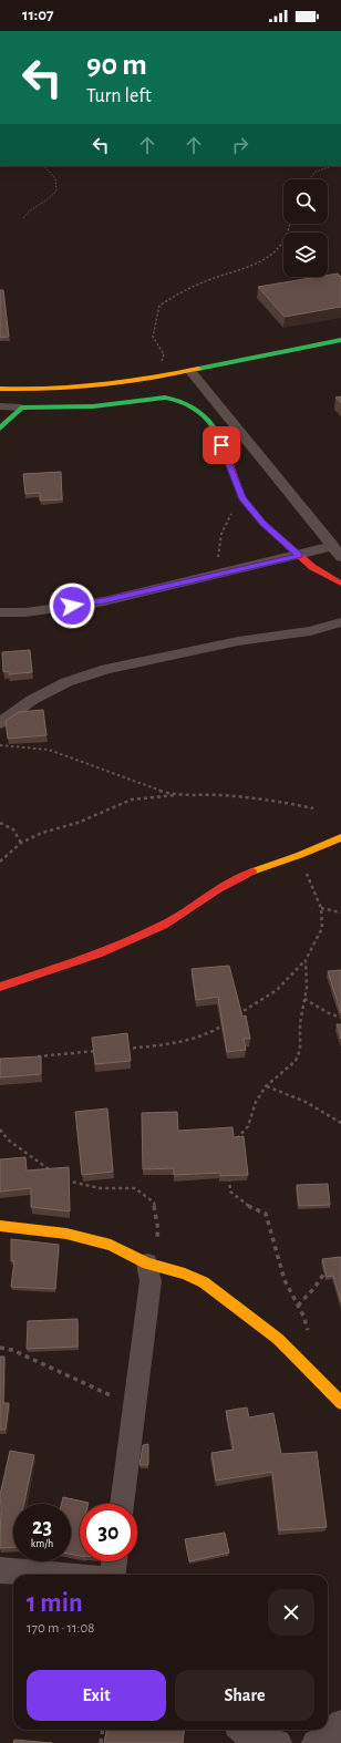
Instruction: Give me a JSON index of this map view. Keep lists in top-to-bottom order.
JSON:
{
  "page": {
    "status": "11:07",
    "turn": ["90 m", "Turn left"],
    "speed": "23 km/h",
    "limit": "30",
    "heading": ["1 min", "170 m · 11:08"],
    "buttons": ["Exit", "Share"]
  }
}
